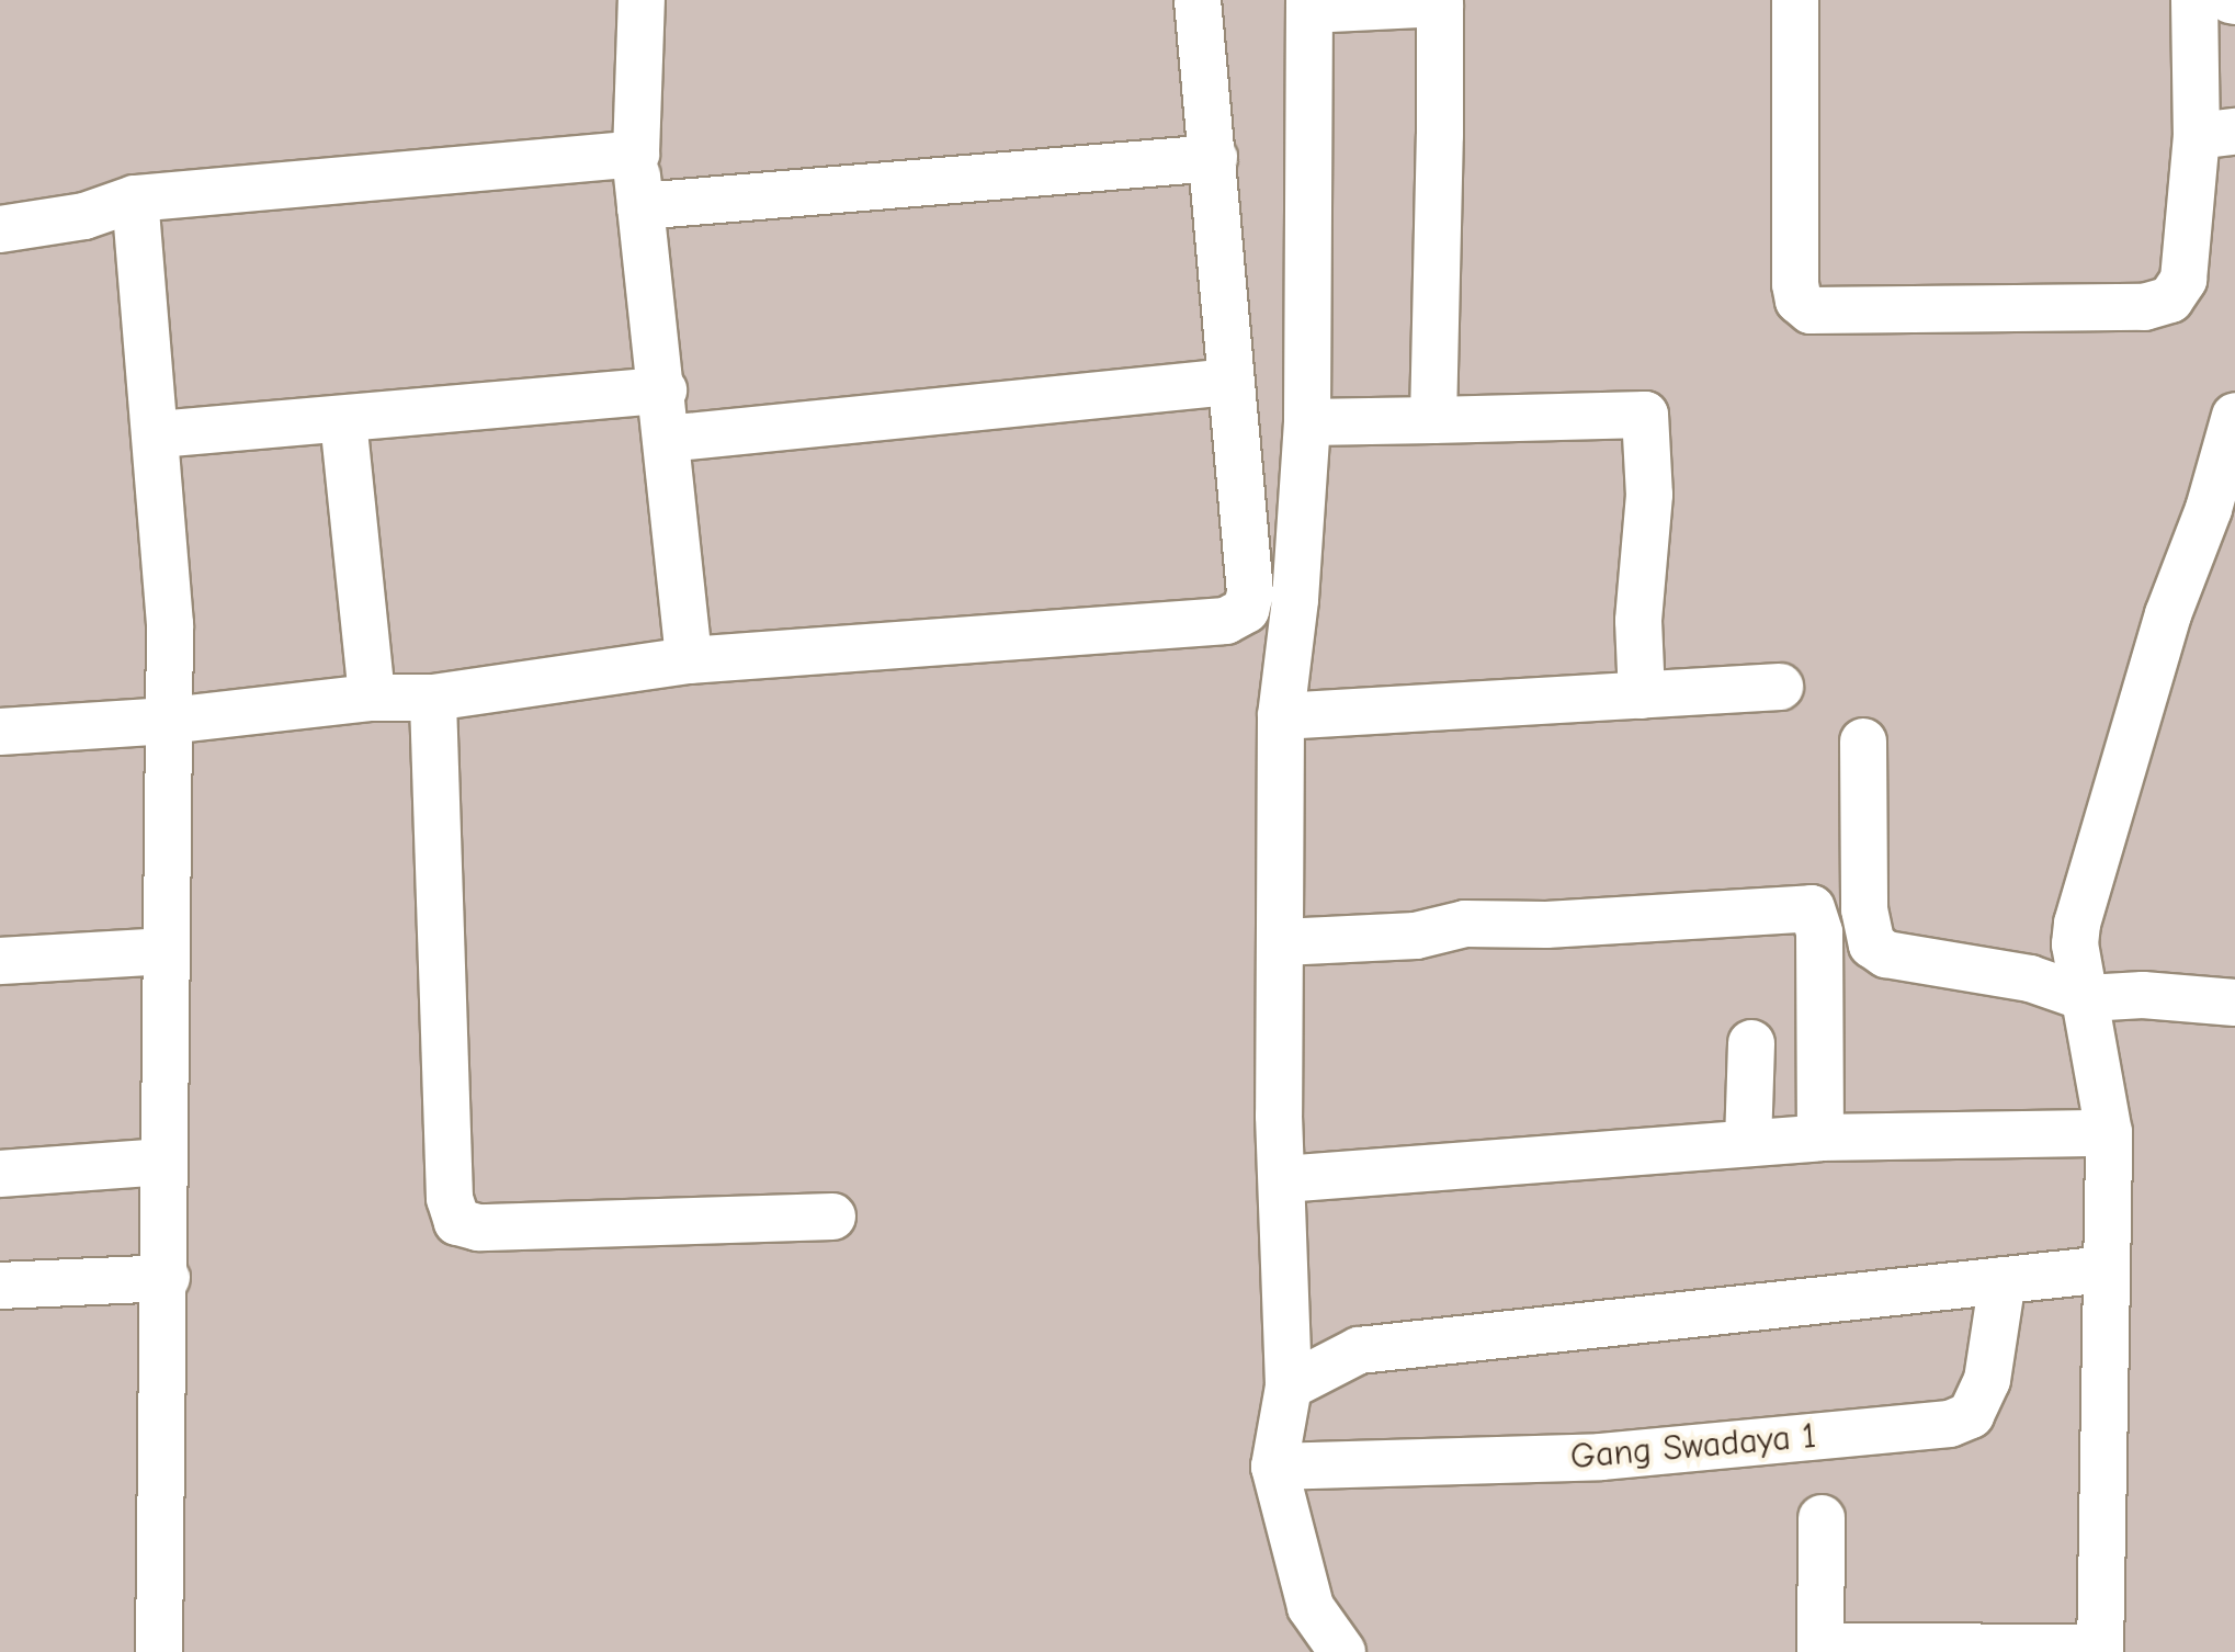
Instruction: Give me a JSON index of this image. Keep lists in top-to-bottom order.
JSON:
{
  "streets": {
    "street": ["Gang Swadaya 1"]
  }
}
